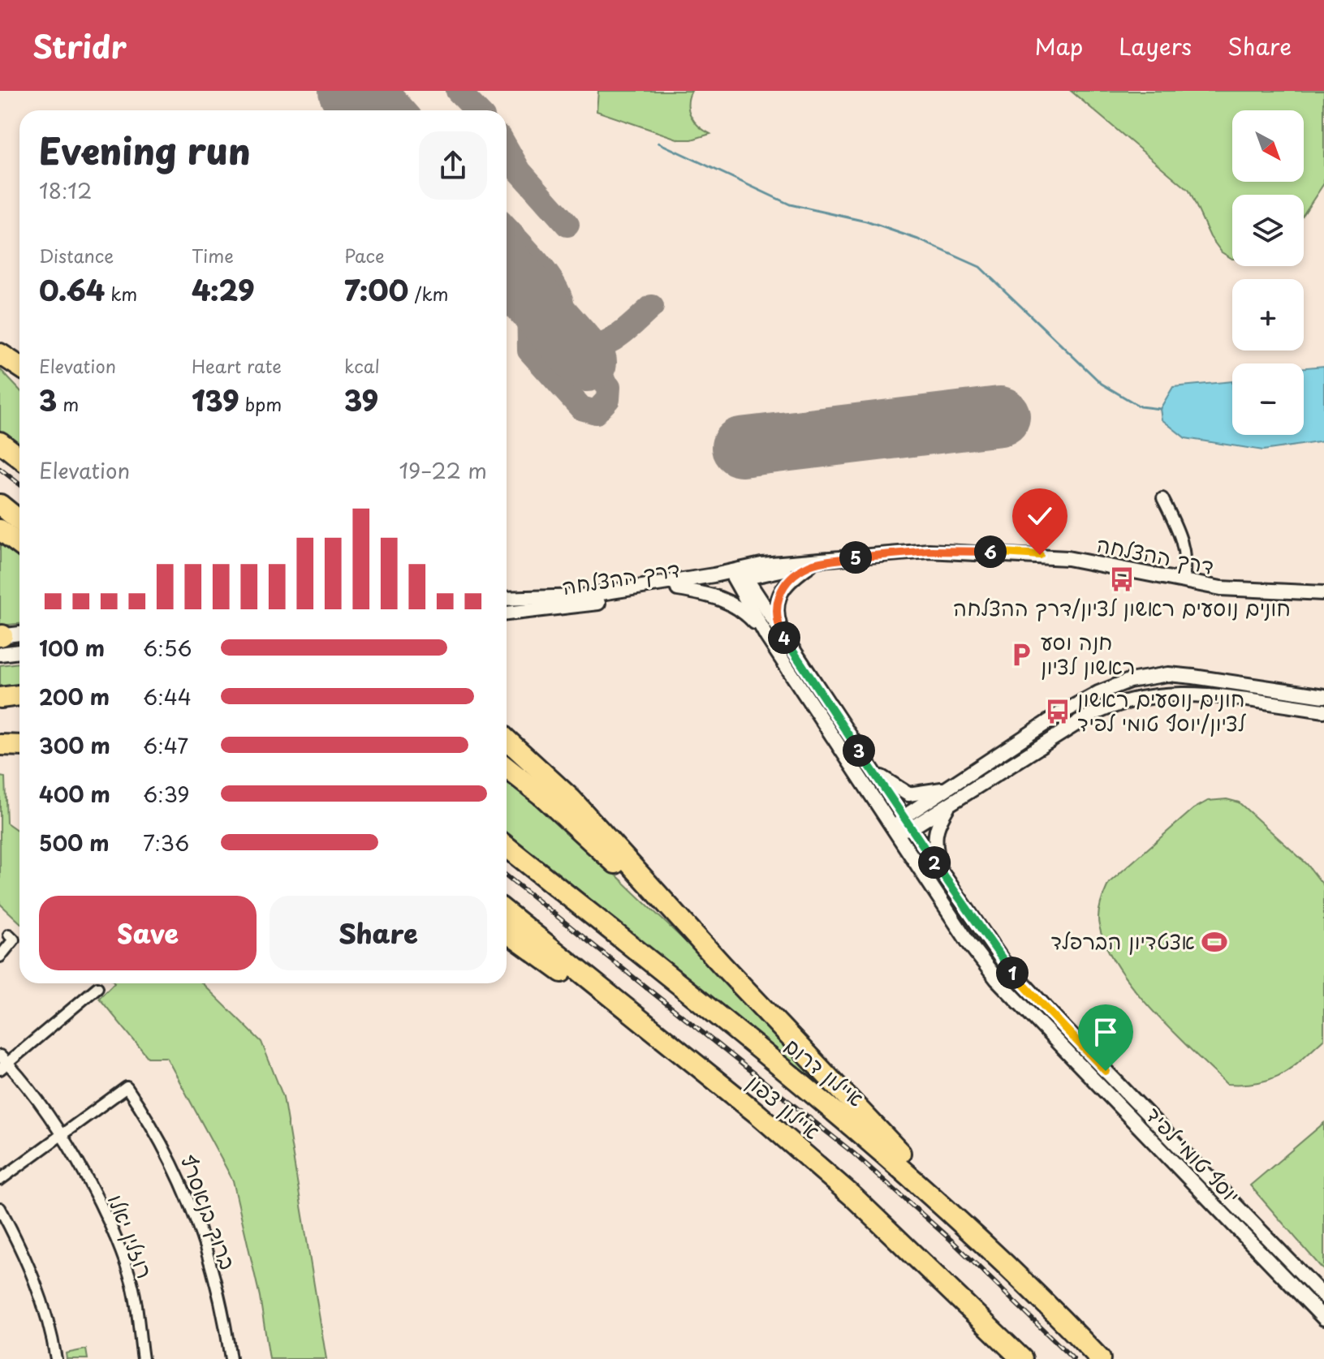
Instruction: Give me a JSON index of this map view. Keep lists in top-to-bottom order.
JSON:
{
  "streets": {
    "highway": ["איילון דרום", "איילון צפון"],
    "street": [
      "דרך ההצלחה",
      "יוסף טומי לפיד",
      "ברוך בנאסרף",
      "רוזלין יאלו"
    ]
  },
  "crossings": [
    ["דרך ההצלחה", "יוסף טומי לפיד"],
    ["ברוך בנאסרף", "רוזלין יאלו"]
  ],
  "places": {
    "bus stop": ["חונים נוסעים ראשון לציון/דרך ההצלחה", "חונים נוסעים ראשון לציון/יוסף טומי לפיד"],
    "parking": ["חנה וסע ראשון לציון"],
    "sports": ["אצטדיון הברפלד"]
  },
  "north": "bottom right",
  "page": {
    "header": "Stridr",
    "nav": ["Map", "Layers", "Share"],
    "map_buttons": ["+", "−"],
    "heading": ["Evening run", "18:12"],
    "stats": [
      ["Distance", "0.64 km"],
      ["Time", "4:29"],
      ["Pace", "7:00 /km"],
      ["Elevation", "3 m"],
      ["Heart rate", "139 bpm"],
      ["kcal", "39"]
    ],
    "chart": ["Elevation", "19–22 m"],
    "pins": [
      "6",
      "5",
      "4",
      "3",
      "2",
      "1"
    ],
    "list": [
      {
        "name": "100 m",
        "note": "6:56"
      },
      {
        "name": "200 m",
        "note": "6:44"
      },
      {
        "name": "300 m",
        "note": "6:47"
      },
      {
        "name": "400 m",
        "note": "6:39"
      },
      {
        "name": "500 m",
        "note": "7:36"
      }
    ],
    "buttons": ["Save", "Share"]
  }
}
